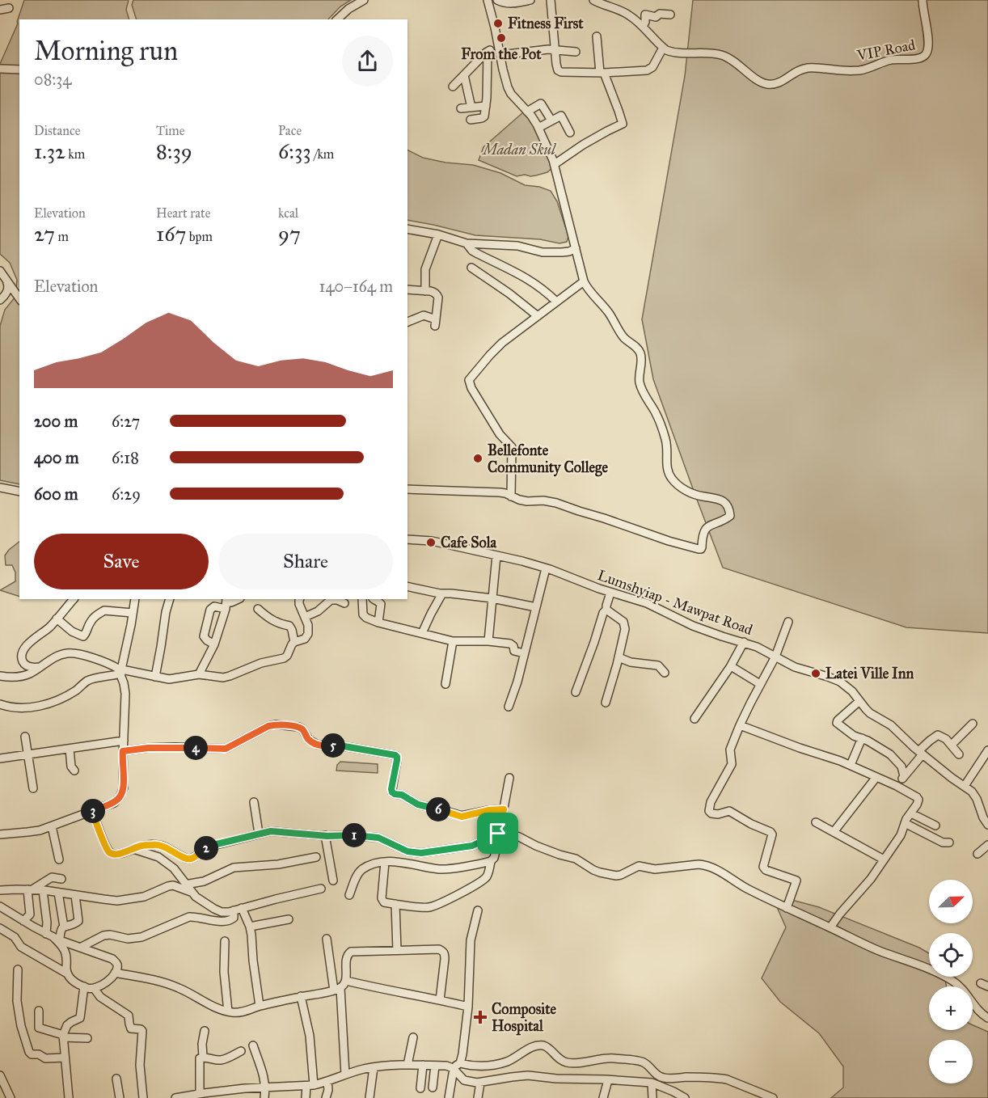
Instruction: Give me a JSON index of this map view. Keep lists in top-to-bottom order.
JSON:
{
  "streets": {
    "street": ["VIP Road", "Lumshyiap - Mawpat Road"]
  },
  "parks": ["Madan Skul"],
  "places": {
    "other": [
      "Fitness First",
      "From the Pot",
      "Bellefonte Community College",
      "Cafe Sola",
      "Latei Ville Inn"
    ],
    "health": ["Composite Hospital"]
  },
  "north": "top right",
  "page": {
    "heading": ["Morning run", "08:34"],
    "stats": [
      ["Distance", "1.32 km"],
      ["Time", "8:39"],
      ["Pace", "6:33 /km"],
      ["Elevation", "27 m"],
      ["Heart rate", "167 bpm"],
      ["kcal", "97"]
    ],
    "chart": ["Elevation", "140–164 m"],
    "list": [
      {
        "name": "200 m",
        "note": "6:27"
      },
      {
        "name": "400 m",
        "note": "6:18"
      },
      {
        "name": "600 m",
        "note": "6:29"
      }
    ],
    "buttons": ["Save", "Share"],
    "pins": [
      "5",
      "4",
      "6",
      "3",
      "1",
      "2"
    ],
    "map_buttons": ["+", "−"]
  }
}
